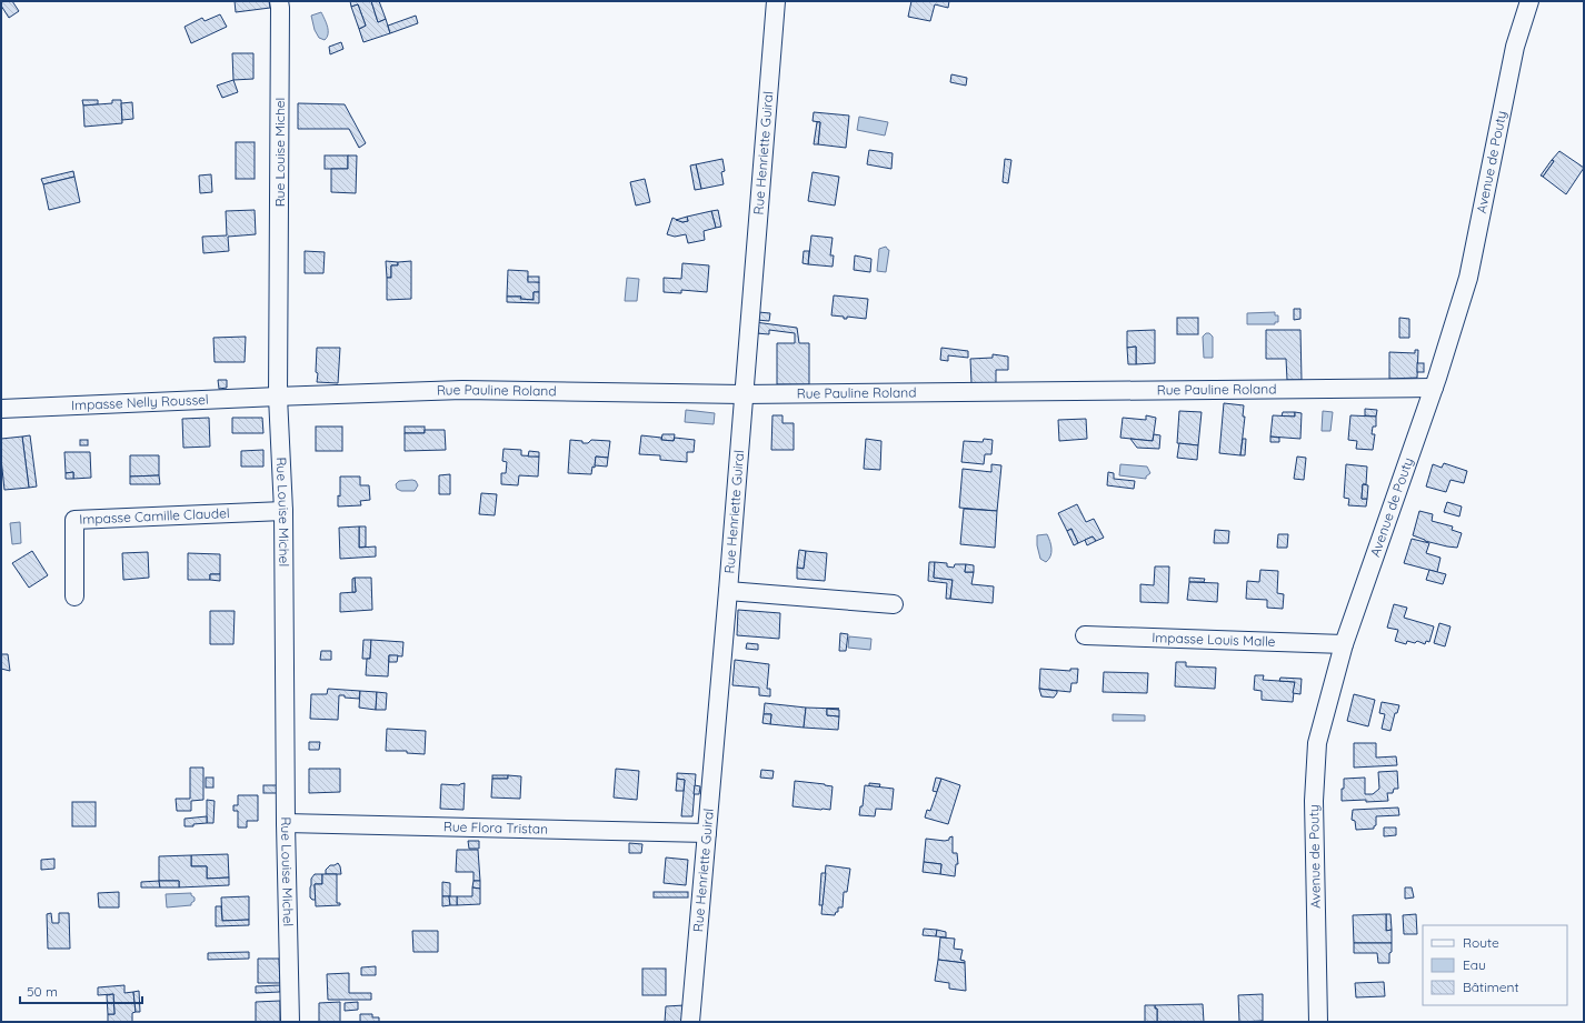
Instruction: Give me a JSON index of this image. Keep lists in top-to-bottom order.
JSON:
{
  "streets": {
    "street": [
      "Rue Louise Michel",
      "Rue Henriette Guiral",
      "Avenue de Pouty",
      "Rue Pauline Roland",
      "Impasse Nelly Roussel",
      "Impasse Camille Claudel",
      "Impasse Louis Malle",
      "Rue Flora Tristan"
    ]
  },
  "crossings": [
    ["Rue Louise Michel", "Rue Pauline Roland"],
    ["Rue Louise Michel", "Impasse Nelly Roussel"],
    ["Rue Louise Michel", "Impasse Camille Claudel"],
    ["Rue Louise Michel", "Rue Flora Tristan"],
    ["Rue Henriette Guiral", "Rue Pauline Roland"],
    ["Rue Henriette Guiral", "Rue Flora Tristan"],
    ["Avenue de Pouty", "Rue Pauline Roland"],
    ["Avenue de Pouty", "Impasse Louis Malle"],
    ["Rue Pauline Roland", "Impasse Nelly Roussel"]
  ],
  "legend": ["Route", "Eau", "Bâtiment"],
  "scale_bar": "50 m"
}
